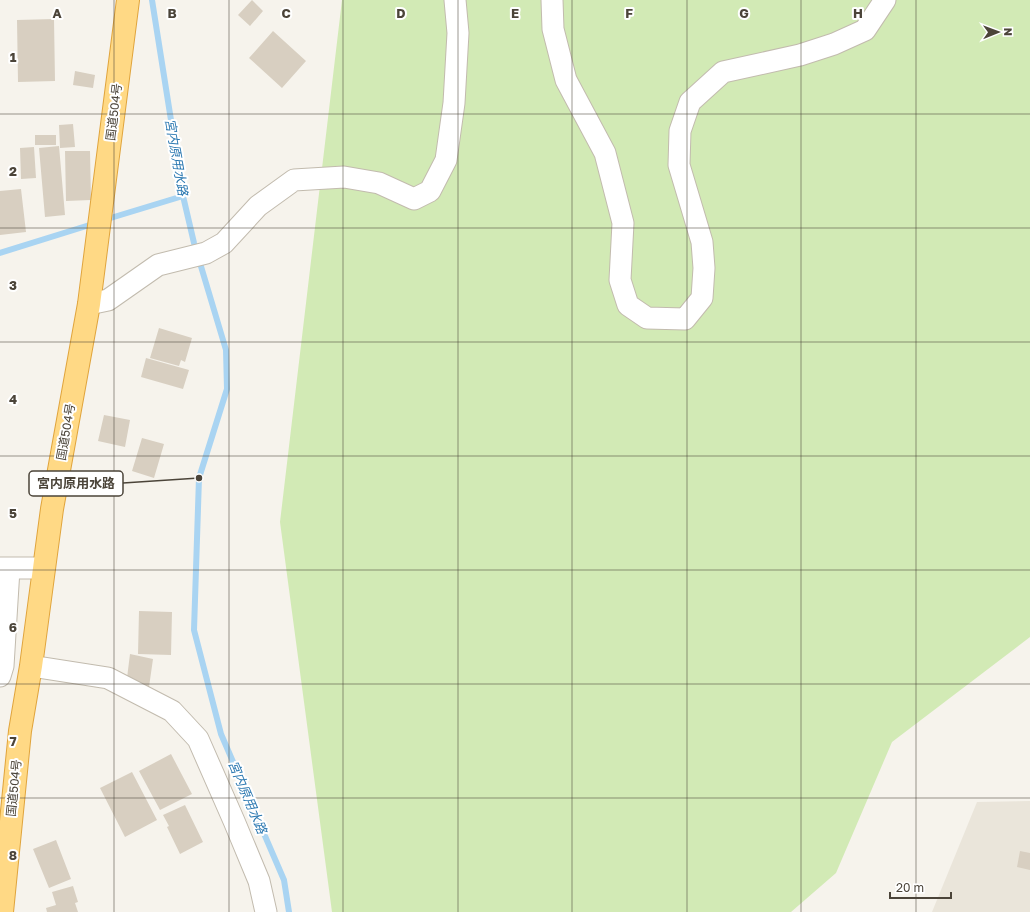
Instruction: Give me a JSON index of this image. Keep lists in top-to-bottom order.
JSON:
{
  "streets": {
    "highway": ["国道504号"]
  },
  "water": ["宮内原用水路"],
  "places": ["宮内原用水路"],
  "scale_bar": "20 m",
  "north": "right",
  "grid": {
    "columns": [
      "A",
      "B",
      "C",
      "D",
      "E",
      "F",
      "G",
      "H"
    ],
    "rows": [
      "1",
      "2",
      "3",
      "4",
      "5",
      "6",
      "7",
      "8"
    ]
  }
}
